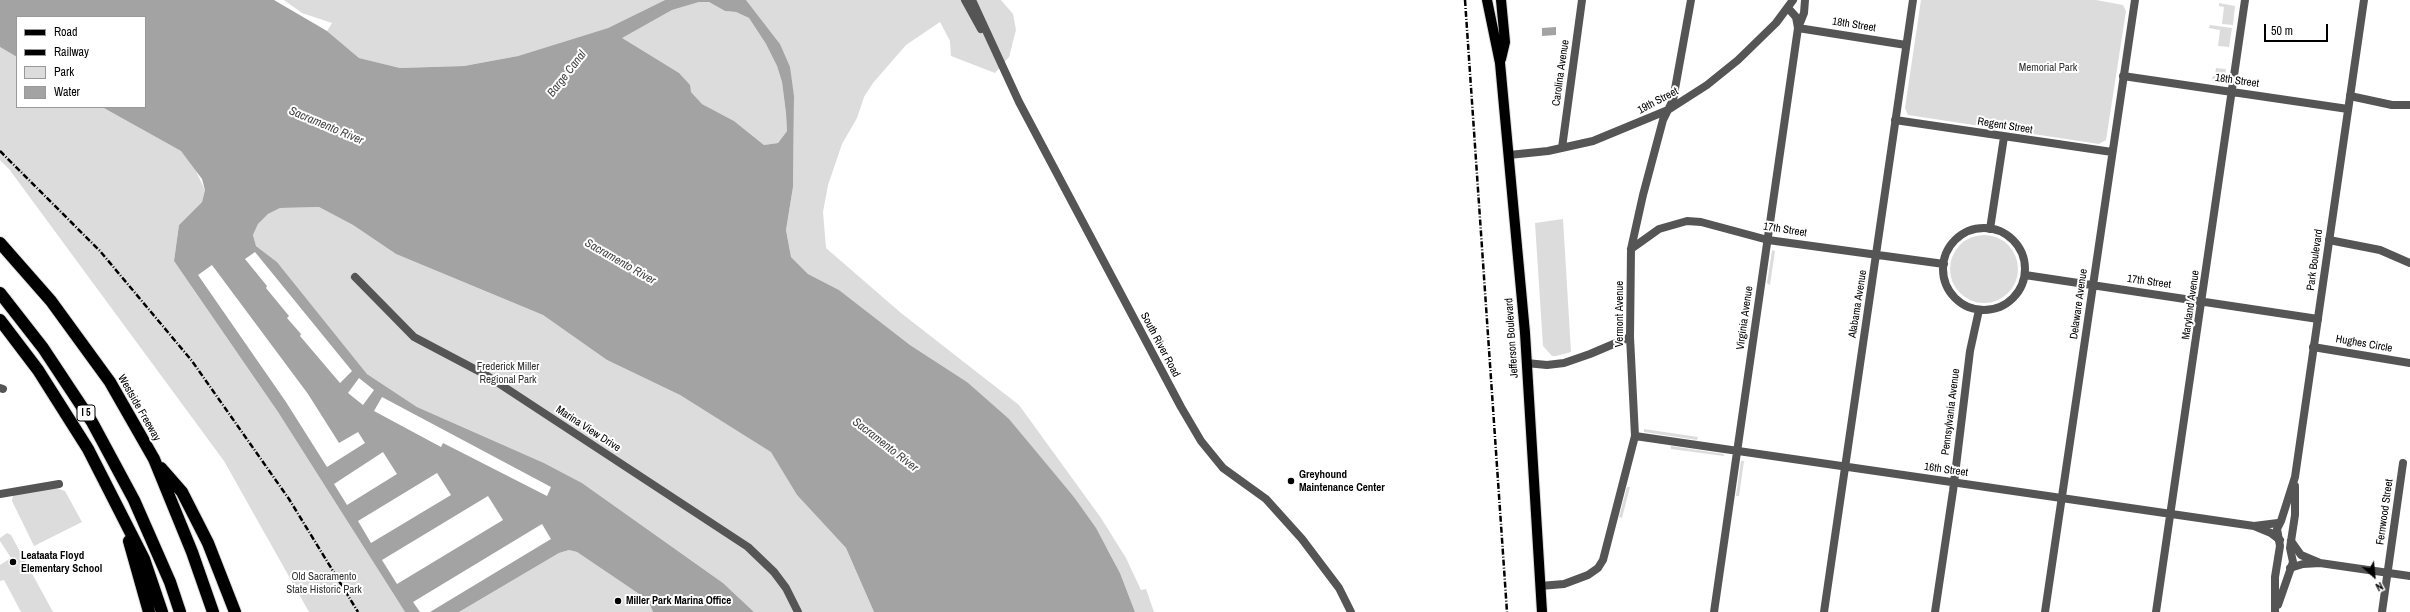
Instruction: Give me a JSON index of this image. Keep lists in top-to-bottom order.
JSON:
{
  "streets": {
    "highway": ["Westside Freeway", "I 5"],
    "main road": ["Jefferson Boulevard"],
    "street": [
      "18th Street",
      "Carolina Avenue",
      "19th Street",
      "Regent Street",
      "17th Street",
      "Park Boulevard",
      "Alabama Avenue",
      "Delaware Avenue",
      "Maryland Avenue",
      "Vermont Avenue",
      "Virginia Avenue",
      "Hughes Circle",
      "South River Road",
      "Pennsylvania Avenue",
      "Marina View Drive",
      "16th Street",
      "Fernwood Street"
    ]
  },
  "crossings": [
    ["18th Street", "Park Boulevard"],
    ["18th Street", "Alabama Avenue"],
    ["18th Street", "Delaware Avenue"],
    ["18th Street", "Maryland Avenue"],
    ["18th Street", "Virginia Avenue"],
    ["Carolina Avenue", "19th Street"],
    ["19th Street", "Vermont Avenue"],
    ["19th Street", "Jefferson Boulevard"],
    ["Regent Street", "Alabama Avenue"],
    ["Regent Street", "Delaware Avenue"],
    ["17th Street", "Park Boulevard"],
    ["17th Street", "Alabama Avenue"],
    ["17th Street", "Delaware Avenue"],
    ["17th Street", "Maryland Avenue"],
    ["17th Street", "Vermont Avenue"],
    ["17th Street", "Virginia Avenue"],
    ["17th Street", "Pennsylvania Avenue"],
    ["Park Boulevard", "Hughes Circle"],
    ["Alabama Avenue", "16th Street"],
    ["Delaware Avenue", "16th Street"],
    ["Maryland Avenue", "16th Street"],
    ["Vermont Avenue", "Jefferson Boulevard"],
    ["Vermont Avenue", "16th Street"],
    ["Virginia Avenue", "16th Street"],
    ["Pennsylvania Avenue", "16th Street"]
  ],
  "water": ["Barge Canal", "Sacramento River"],
  "parks": ["Memorial Park", "Frederick Miller Regional Park", "Old Sacramento State Historic Park"],
  "places": ["Greyhound Maintenance Center", "Leataata Floyd Elementary School", "Miller Park Marina Office"],
  "legend": [
    "Road",
    "Railway",
    "Park",
    "Water"
  ],
  "scale_bar": "50 m",
  "north": "bottom right"
}
